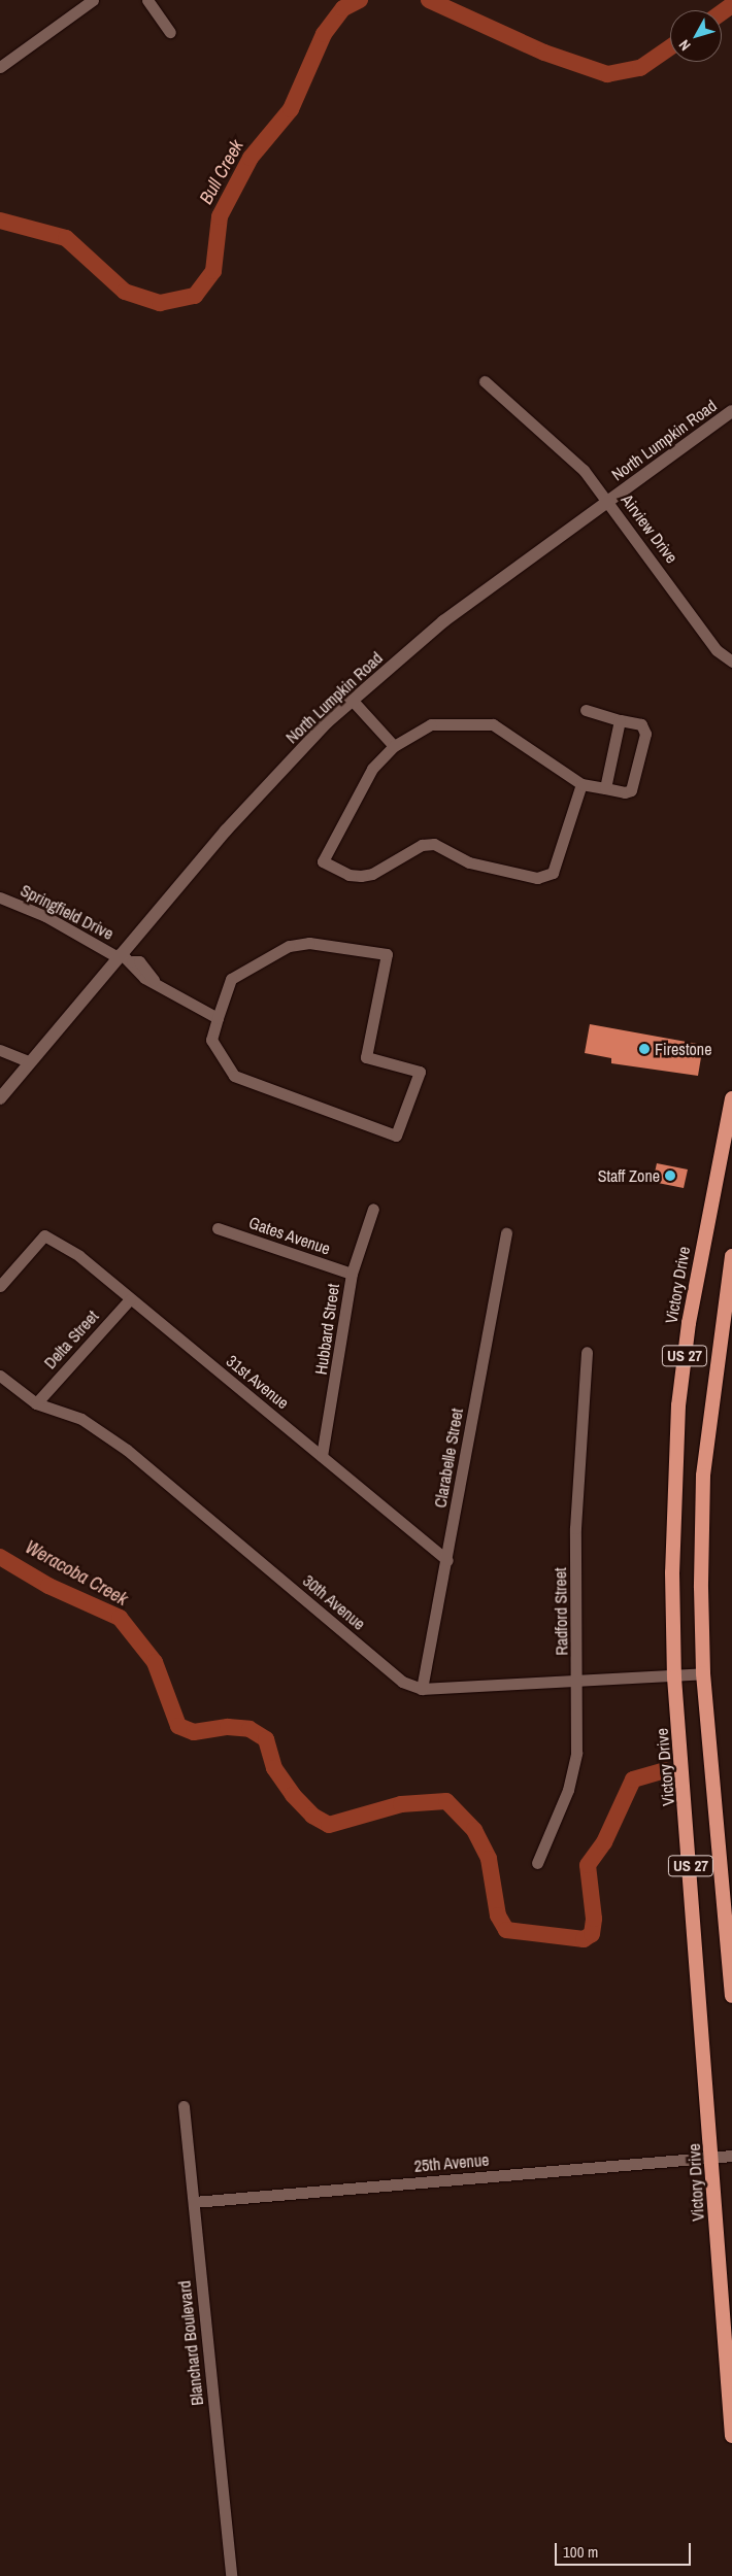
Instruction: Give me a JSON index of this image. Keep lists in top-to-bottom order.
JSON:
{
  "streets": {
    "highway": ["Victory Drive", "US 27"],
    "street": [
      "North Lumpkin Road",
      "Airview Drive",
      "Springfield Drive",
      "Gates Avenue",
      "Hubbard Street",
      "Delta Street",
      "31st Avenue",
      "Clarabelle Street",
      "30th Avenue",
      "Radford Street",
      "25th Avenue",
      "Blanchard Boulevard"
    ]
  },
  "crossings": [
    ["North Lumpkin Road", "Airview Drive"],
    ["North Lumpkin Road", "Springfield Drive"],
    ["Gates Avenue", "Hubbard Street"],
    ["Victory Drive", "30th Avenue"],
    ["Victory Drive", "25th Avenue"],
    ["Hubbard Street", "31st Avenue"],
    ["Delta Street", "31st Avenue"],
    ["Delta Street", "30th Avenue"],
    ["US 27", "30th Avenue"],
    ["31st Avenue", "Clarabelle Street"],
    ["Clarabelle Street", "30th Avenue"],
    ["30th Avenue", "Radford Street"],
    ["25th Avenue", "Blanchard Boulevard"]
  ],
  "water": ["Bull Creek", "Weracoba Creek"],
  "places": ["Firestone", "Staff Zone"],
  "scale_bar": "100 m",
  "north": "bottom left"
}
